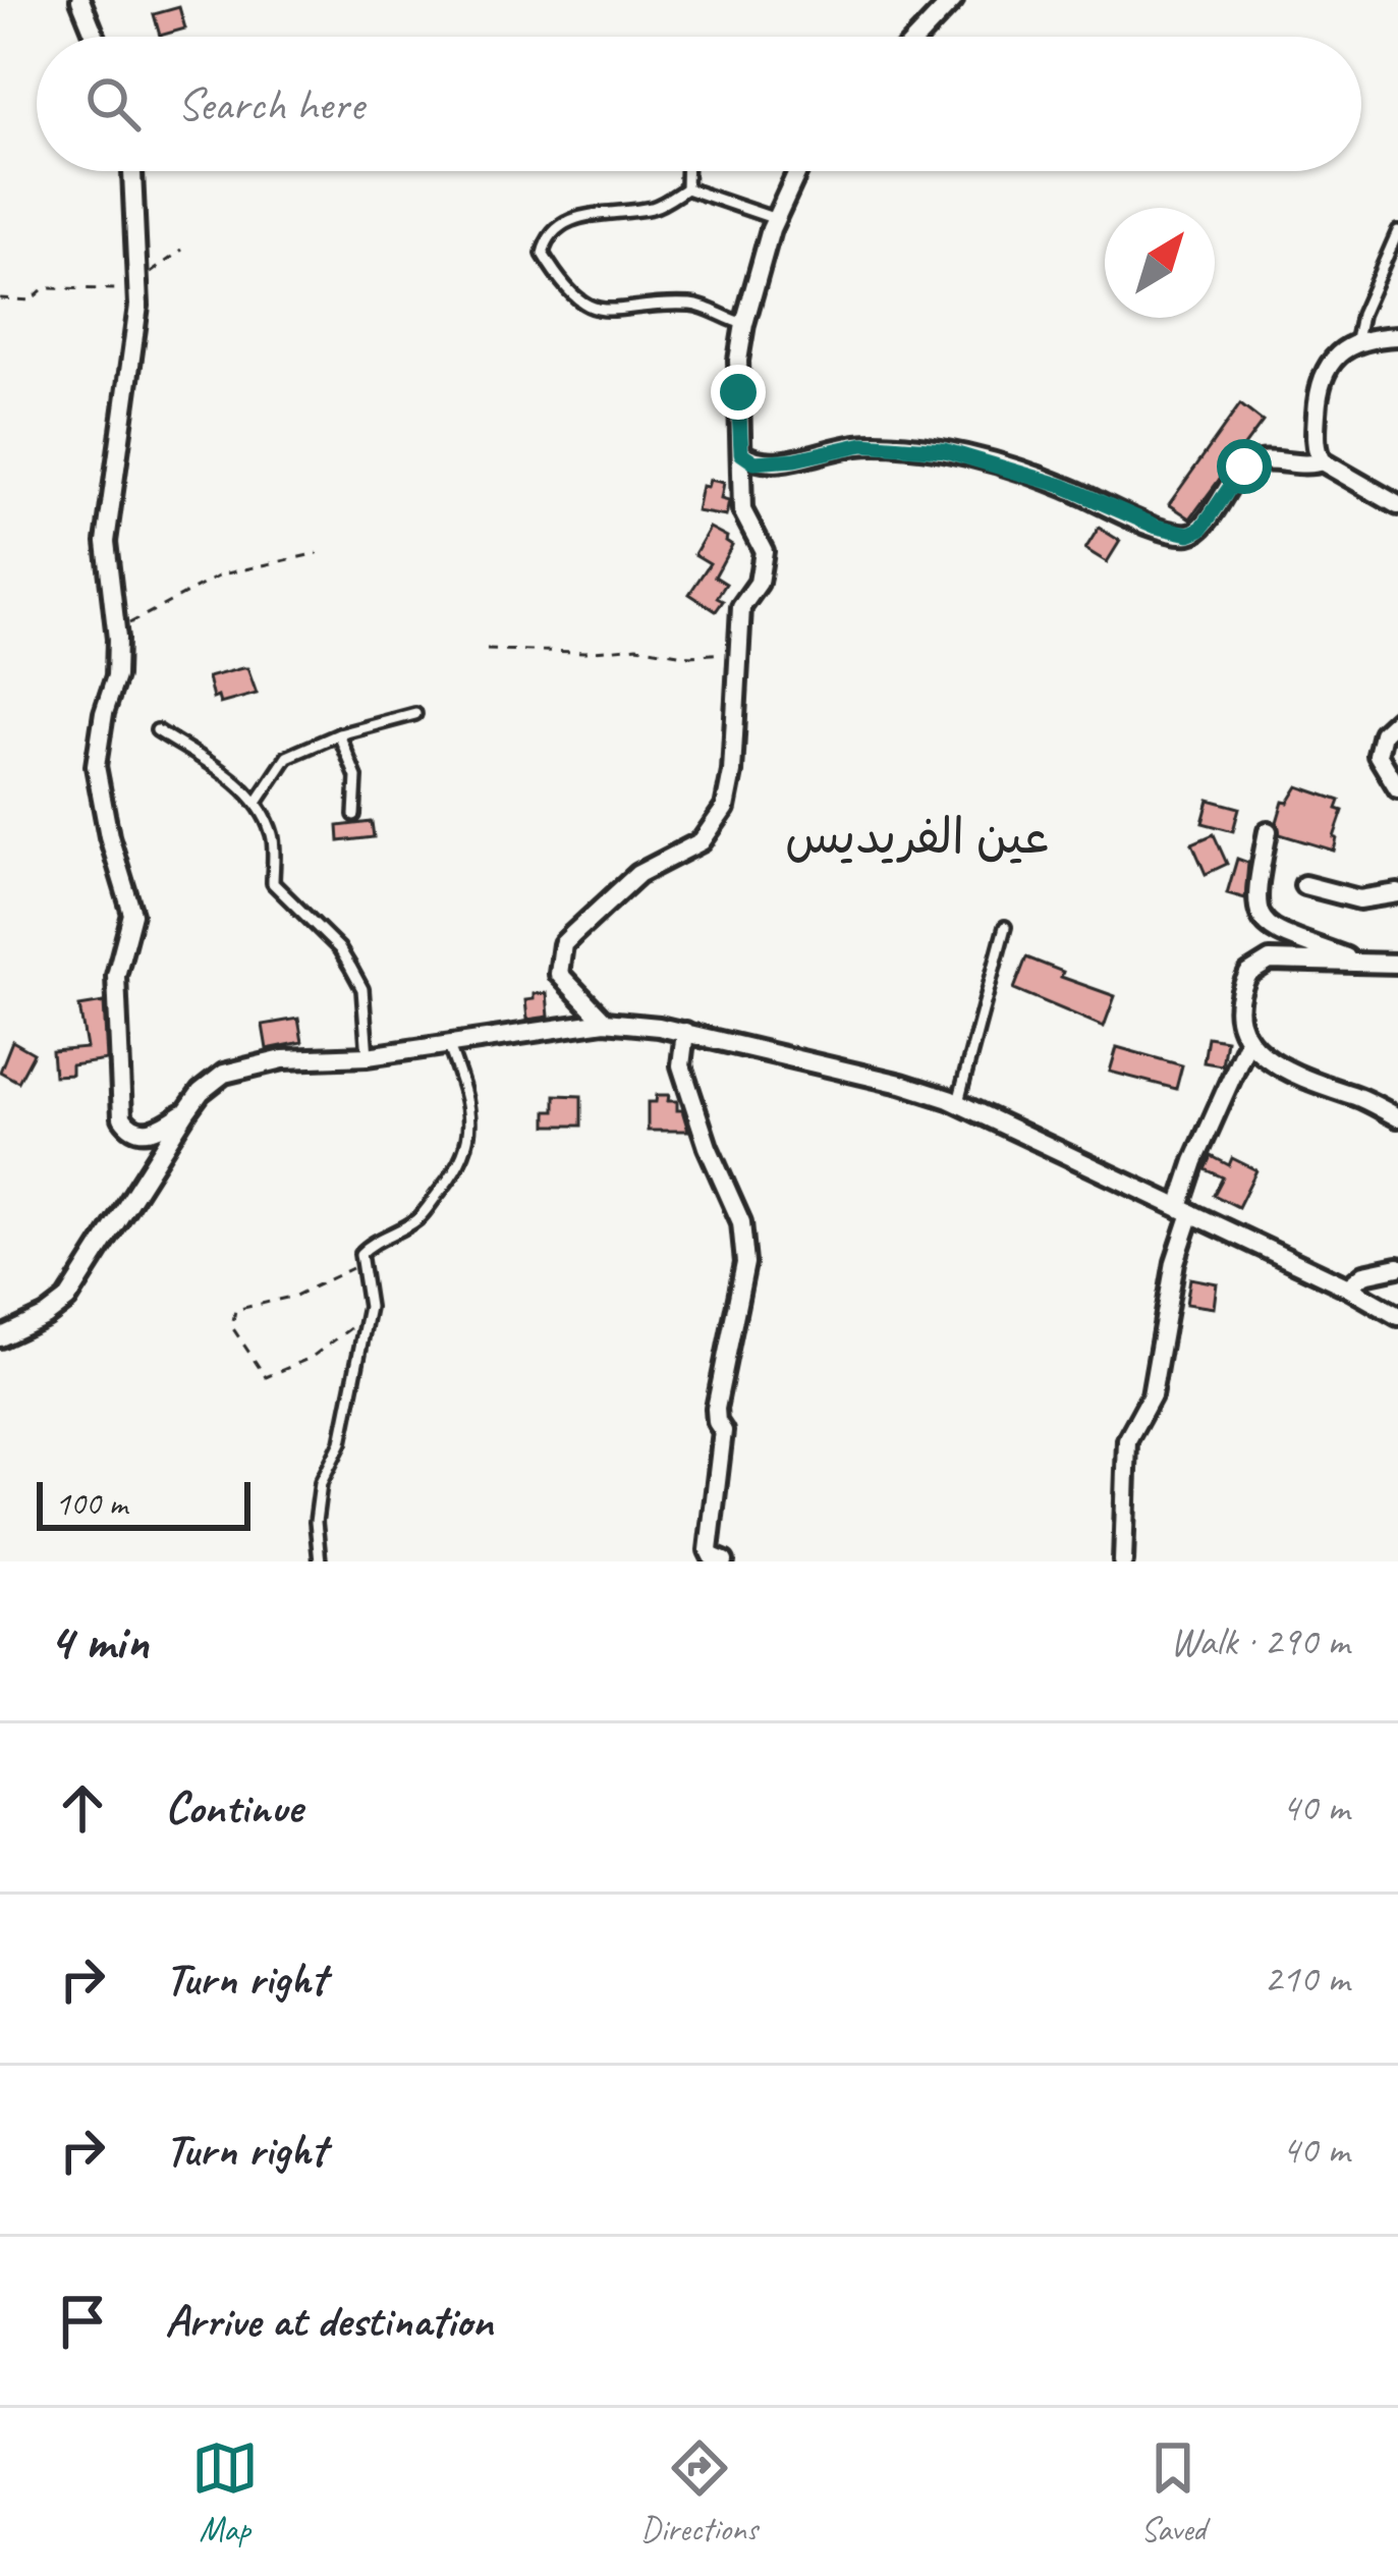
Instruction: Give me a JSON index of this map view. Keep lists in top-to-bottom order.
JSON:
{
  "districts": ["عين الفريديس"],
  "scale_bar": "100 m",
  "north": "top right",
  "page": {
    "search": "Search here",
    "scale": "100 m",
    "heading": ["4 min", "Walk · 290 m"],
    "list": [
      ["Continue", "40 m"],
      ["Turn right", "210 m"],
      ["Turn right", "40 m"],
      "Arrive at destination"
    ],
    "nav": ["Map", "Directions", "Saved"]
  }
}
